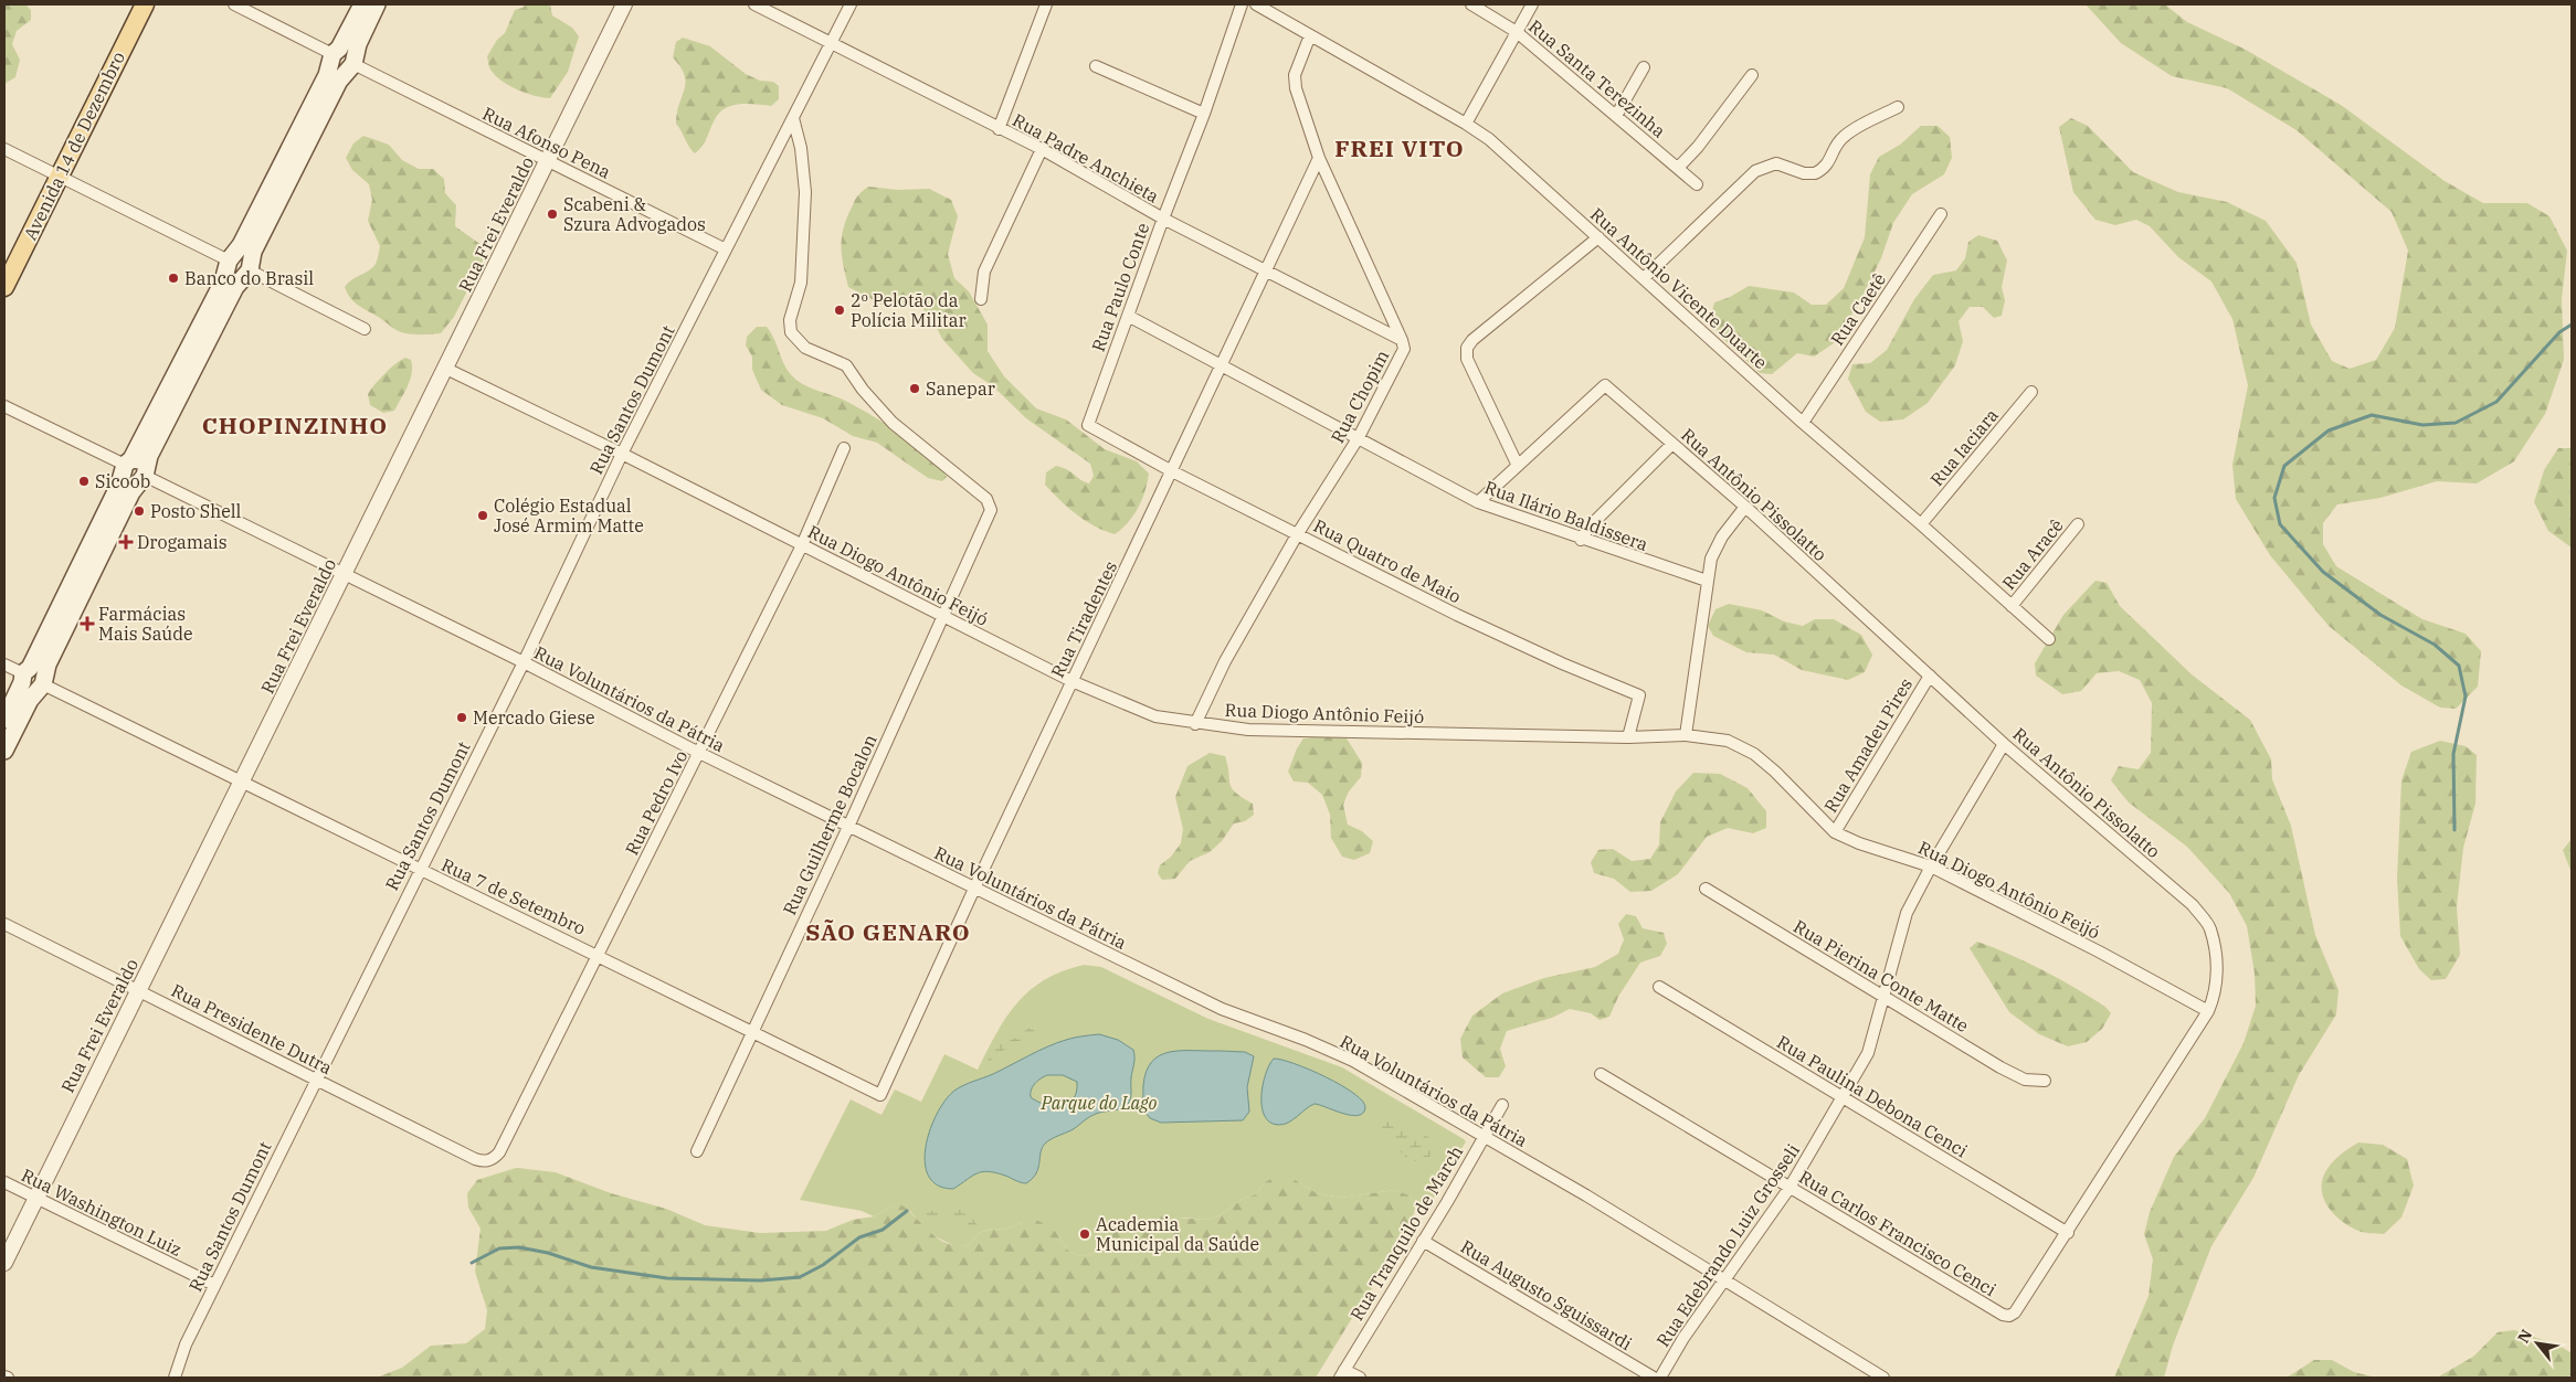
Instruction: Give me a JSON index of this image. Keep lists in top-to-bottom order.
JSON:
{
  "streets": {
    "main road": ["Avenida 14 de Dezembro"],
    "street": [
      "Rua Santa Terezinha",
      "Rua Afonso Pena",
      "Rua Padre Anchieta",
      "Rua Frei Everaldo",
      "Rua Paulo Conte",
      "Rua Antônio Vicente Duarte",
      "Rua Caetê",
      "Rua Chopim",
      "Rua Santos Dumont",
      "Rua Iaciara",
      "Rua Antônio Pissolatto",
      "Rua Ilário Baldissera",
      "Rua Aracê",
      "Rua Quatro de Maio",
      "Rua Diogo Antônio Feijó",
      "Rua Tiradentes",
      "Rua Voluntários da Pátria",
      "Rua Amadeu Pires",
      "Rua Pedro Ivo",
      "Rua Guilherme Bocalon",
      "Rua 7 de Setembro",
      "Rua Pierina Conte Matte",
      "Rua Presidente Dutra",
      "Rua Paulina Debona Cenci",
      "Rua Washington Luiz",
      "Rua Tranquilo de March",
      "Rua Carlos Francisco Cenci",
      "Rua Edebrando Luiz Grosseli",
      "Rua Augusto Sguissardi"
    ]
  },
  "crossings": [
    ["Rua Afonso Pena", "Rua Frei Everaldo"],
    ["Rua Afonso Pena", "Rua Santos Dumont"],
    ["Rua Padre Anchieta", "Rua Paulo Conte"],
    ["Rua Padre Anchieta", "Rua Chopim"],
    ["Rua Padre Anchieta", "Rua Santos Dumont"],
    ["Rua Padre Anchieta", "Rua Tiradentes"],
    ["Rua Frei Everaldo", "Rua Diogo Antônio Feijó"],
    ["Rua Frei Everaldo", "Rua Voluntários da Pátria"],
    ["Rua Frei Everaldo", "Rua 7 de Setembro"],
    ["Rua Frei Everaldo", "Rua Presidente Dutra"],
    ["Rua Frei Everaldo", "Rua Washington Luiz"],
    ["Rua Paulo Conte", "Rua Ilário Baldissera"],
    ["Rua Paulo Conte", "Rua Quatro de Maio"],
    ["Rua Antônio Vicente Duarte", "Rua Caetê"],
    ["Rua Antônio Vicente Duarte", "Rua Chopim"],
    ["Rua Antônio Vicente Duarte", "Rua Iaciara"],
    ["Rua Antônio Vicente Duarte", "Rua Aracê"],
    ["Rua Chopim", "Rua Ilário Baldissera"],
    ["Rua Chopim", "Rua Quatro de Maio"],
    ["Rua Chopim", "Rua Diogo Antônio Feijó"],
    ["Rua Chopim", "Rua Tiradentes"],
    ["Rua Santos Dumont", "Rua Diogo Antônio Feijó"],
    ["Rua Santos Dumont", "Rua Voluntários da Pátria"],
    ["Rua Santos Dumont", "Rua Guilherme Bocalon"],
    ["Rua Santos Dumont", "Rua 7 de Setembro"],
    ["Rua Santos Dumont", "Rua Presidente Dutra"],
    ["Rua Santos Dumont", "Rua Washington Luiz"],
    ["Rua Antônio Pissolatto", "Rua Diogo Antônio Feijó"],
    ["Rua Antônio Pissolatto", "Rua Amadeu Pires"],
    ["Rua Antônio Pissolatto", "Rua Paulina Debona Cenci"],
    ["Rua Antônio Pissolatto", "Rua Carlos Francisco Cenci"],
    ["Rua Antônio Pissolatto", "Rua Edebrando Luiz Grosseli"],
    ["Rua Ilário Baldissera", "Rua Tiradentes"],
    ["Rua Quatro de Maio", "Rua Diogo Antônio Feijó"],
    ["Rua Quatro de Maio", "Rua Tiradentes"],
    ["Rua Diogo Antônio Feijó", "Rua Tiradentes"],
    ["Rua Diogo Antônio Feijó", "Rua Amadeu Pires"],
    ["Rua Diogo Antônio Feijó", "Rua Pedro Ivo"],
    ["Rua Diogo Antônio Feijó", "Rua Guilherme Bocalon"],
    ["Rua Diogo Antônio Feijó", "Rua Edebrando Luiz Grosseli"],
    ["Rua Tiradentes", "Rua Voluntários da Pátria"],
    ["Rua Tiradentes", "Rua 7 de Setembro"],
    ["Rua Voluntários da Pátria", "Rua Pedro Ivo"],
    ["Rua Voluntários da Pátria", "Rua Guilherme Bocalon"],
    ["Rua Voluntários da Pátria", "Rua Tranquilo de March"],
    ["Rua Voluntários da Pátria", "Rua Edebrando Luiz Grosseli"],
    ["Rua Pedro Ivo", "Rua 7 de Setembro"],
    ["Rua Pedro Ivo", "Rua Presidente Dutra"],
    ["Rua Guilherme Bocalon", "Rua 7 de Setembro"],
    ["Rua Pierina Conte Matte", "Rua Edebrando Luiz Grosseli"],
    ["Rua Paulina Debona Cenci", "Rua Edebrando Luiz Grosseli"],
    ["Rua Tranquilo de March", "Rua Augusto Sguissardi"],
    ["Rua Carlos Francisco Cenci", "Rua Edebrando Luiz Grosseli"]
  ],
  "districts": ["FREI VITO", "CHOPINZINHO", "SÃO GENARO"],
  "parks": ["Parque do Lago"],
  "places": {
    "other": [
      "Scabeni & Szura Advogados",
      "Banco do Brasil",
      "2º Pelotão da Polícia Militar",
      "Sanepar",
      "Sicoob",
      "Posto Shell",
      "Colégio Estadual José Armim Matte",
      "Mercado Giese",
      "Academia Municipal da Saúde"
    ],
    "health": ["Drogamais", "Farmácias Mais Saúde"]
  },
  "north": "top left"
}
